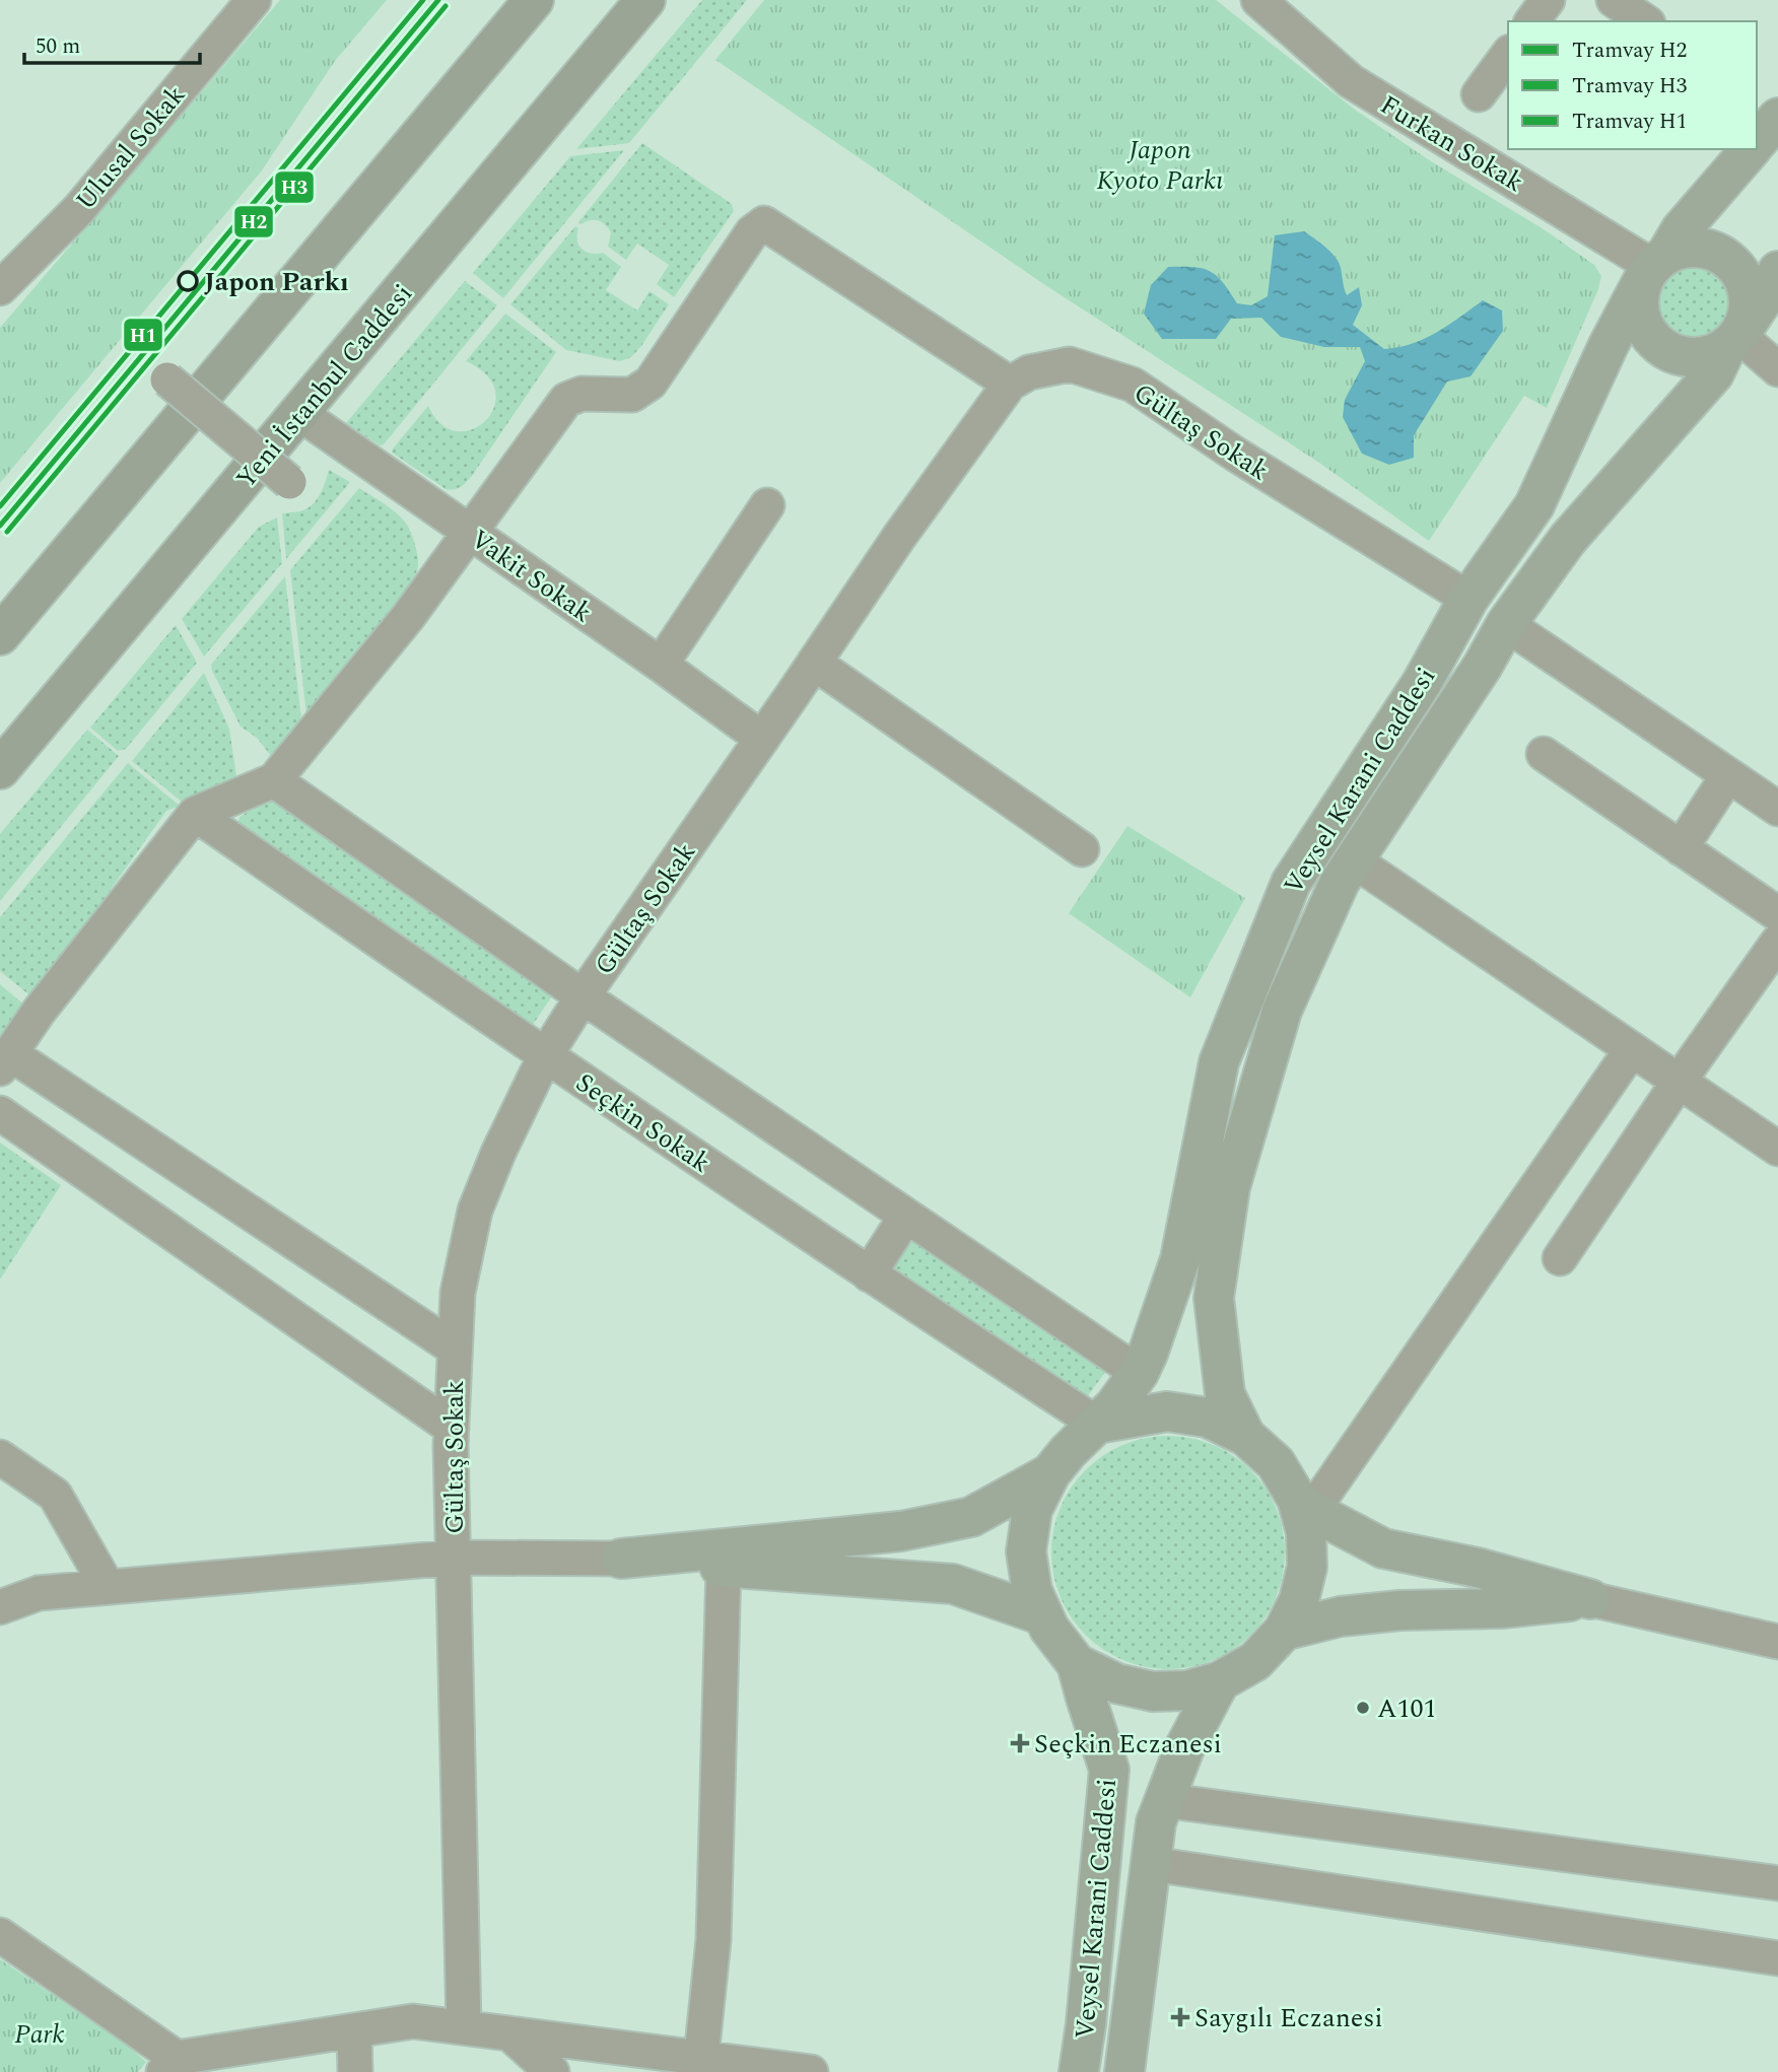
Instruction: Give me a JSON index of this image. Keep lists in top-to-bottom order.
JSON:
{
  "streets": {
    "highway": ["Yeni İstanbul Caddesi"],
    "main road": ["Veysel Karani Caddesi"],
    "street": [
      "Furkan Sokak",
      "Ulusal Sokak",
      "Gültaş Sokak",
      "Vakit Sokak",
      "Seçkin Sokak"
    ]
  },
  "crossings": [
    ["Furkan Sokak", "Veysel Karani Caddesi"],
    ["Yeni İstanbul Caddesi", "Vakit Sokak"],
    ["Gültaş Sokak", "Vakit Sokak"],
    ["Gültaş Sokak", "Veysel Karani Caddesi"],
    ["Gültaş Sokak", "Seçkin Sokak"],
    ["Veysel Karani Caddesi", "Seçkin Sokak"]
  ],
  "parks": ["Japon Kyoto Parkı", "Park"],
  "places": {
    "other": ["Japon Parkı", "A101"],
    "health": ["Seçkin Eczanesi", "Saygılı Eczanesi"]
  },
  "lines": ["tram line H2", "tram line H1", "tram line H3"],
  "legend": ["Tramvay H2", "Tramvay H3", "Tramvay H1"],
  "scale_bar": "50 m"
}
